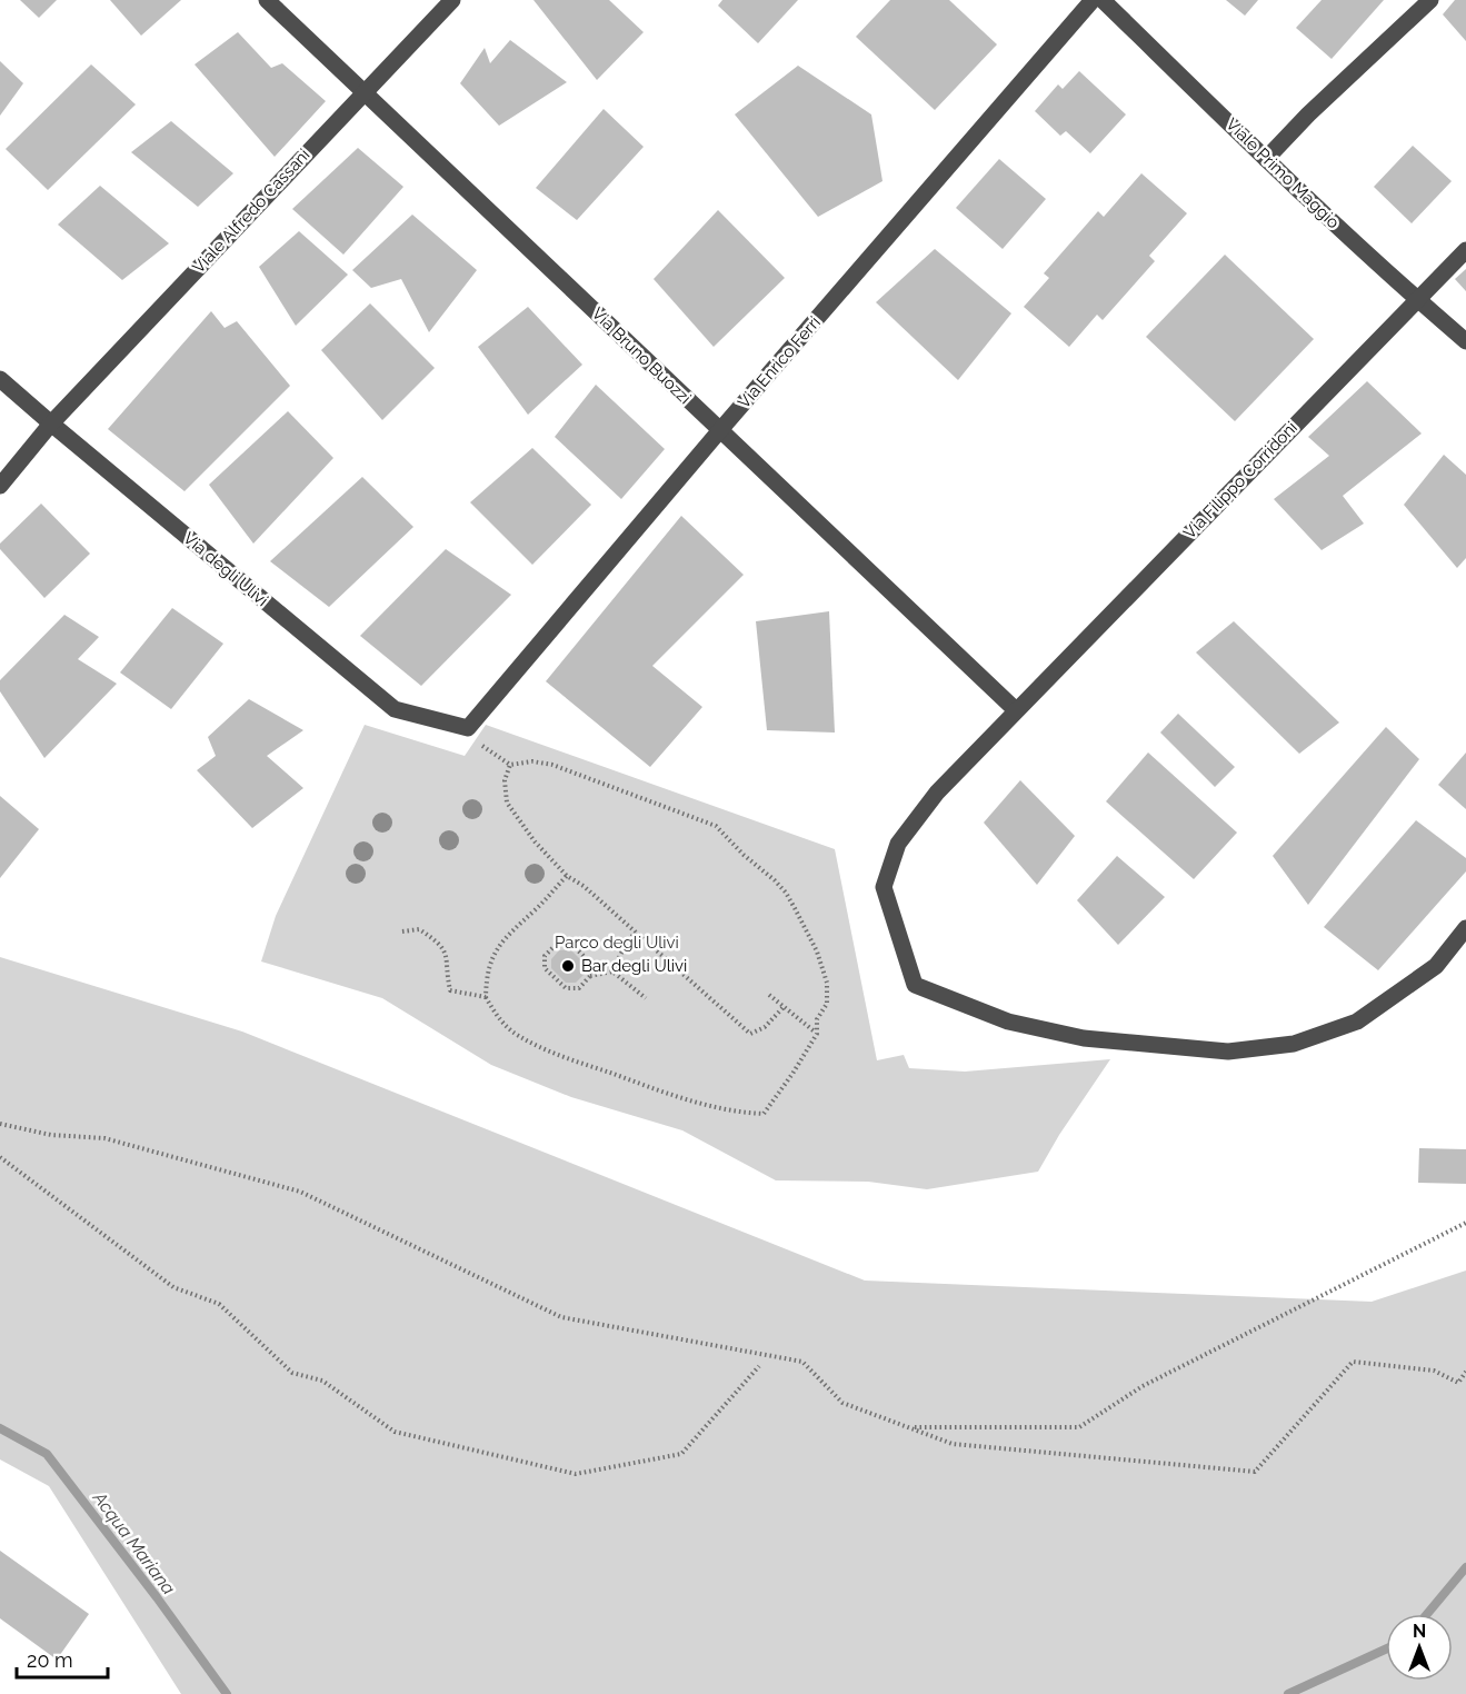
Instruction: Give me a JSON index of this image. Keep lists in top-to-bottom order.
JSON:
{
  "streets": {
    "street": [
      "Viale Primo Maggio",
      "Viale Alfredo Cassani",
      "Via Bruno Buozzi",
      "Via Enrico Ferri",
      "Via Filippo Corridoni",
      "Via degli Ulivi"
    ]
  },
  "crossings": [
    ["Viale Primo Maggio", "Via Filippo Corridoni"],
    ["Viale Alfredo Cassani", "Via Bruno Buozzi"],
    ["Viale Alfredo Cassani", "Via degli Ulivi"],
    ["Via Bruno Buozzi", "Via Enrico Ferri"],
    ["Via Bruno Buozzi", "Via Filippo Corridoni"],
    ["Via Enrico Ferri", "Via degli Ulivi"]
  ],
  "water": ["Acqua Mariana"],
  "parks": ["Parco degli Ulivi"],
  "places": ["Bar degli Ulivi"],
  "scale_bar": "20 m",
  "north": "top"
}
